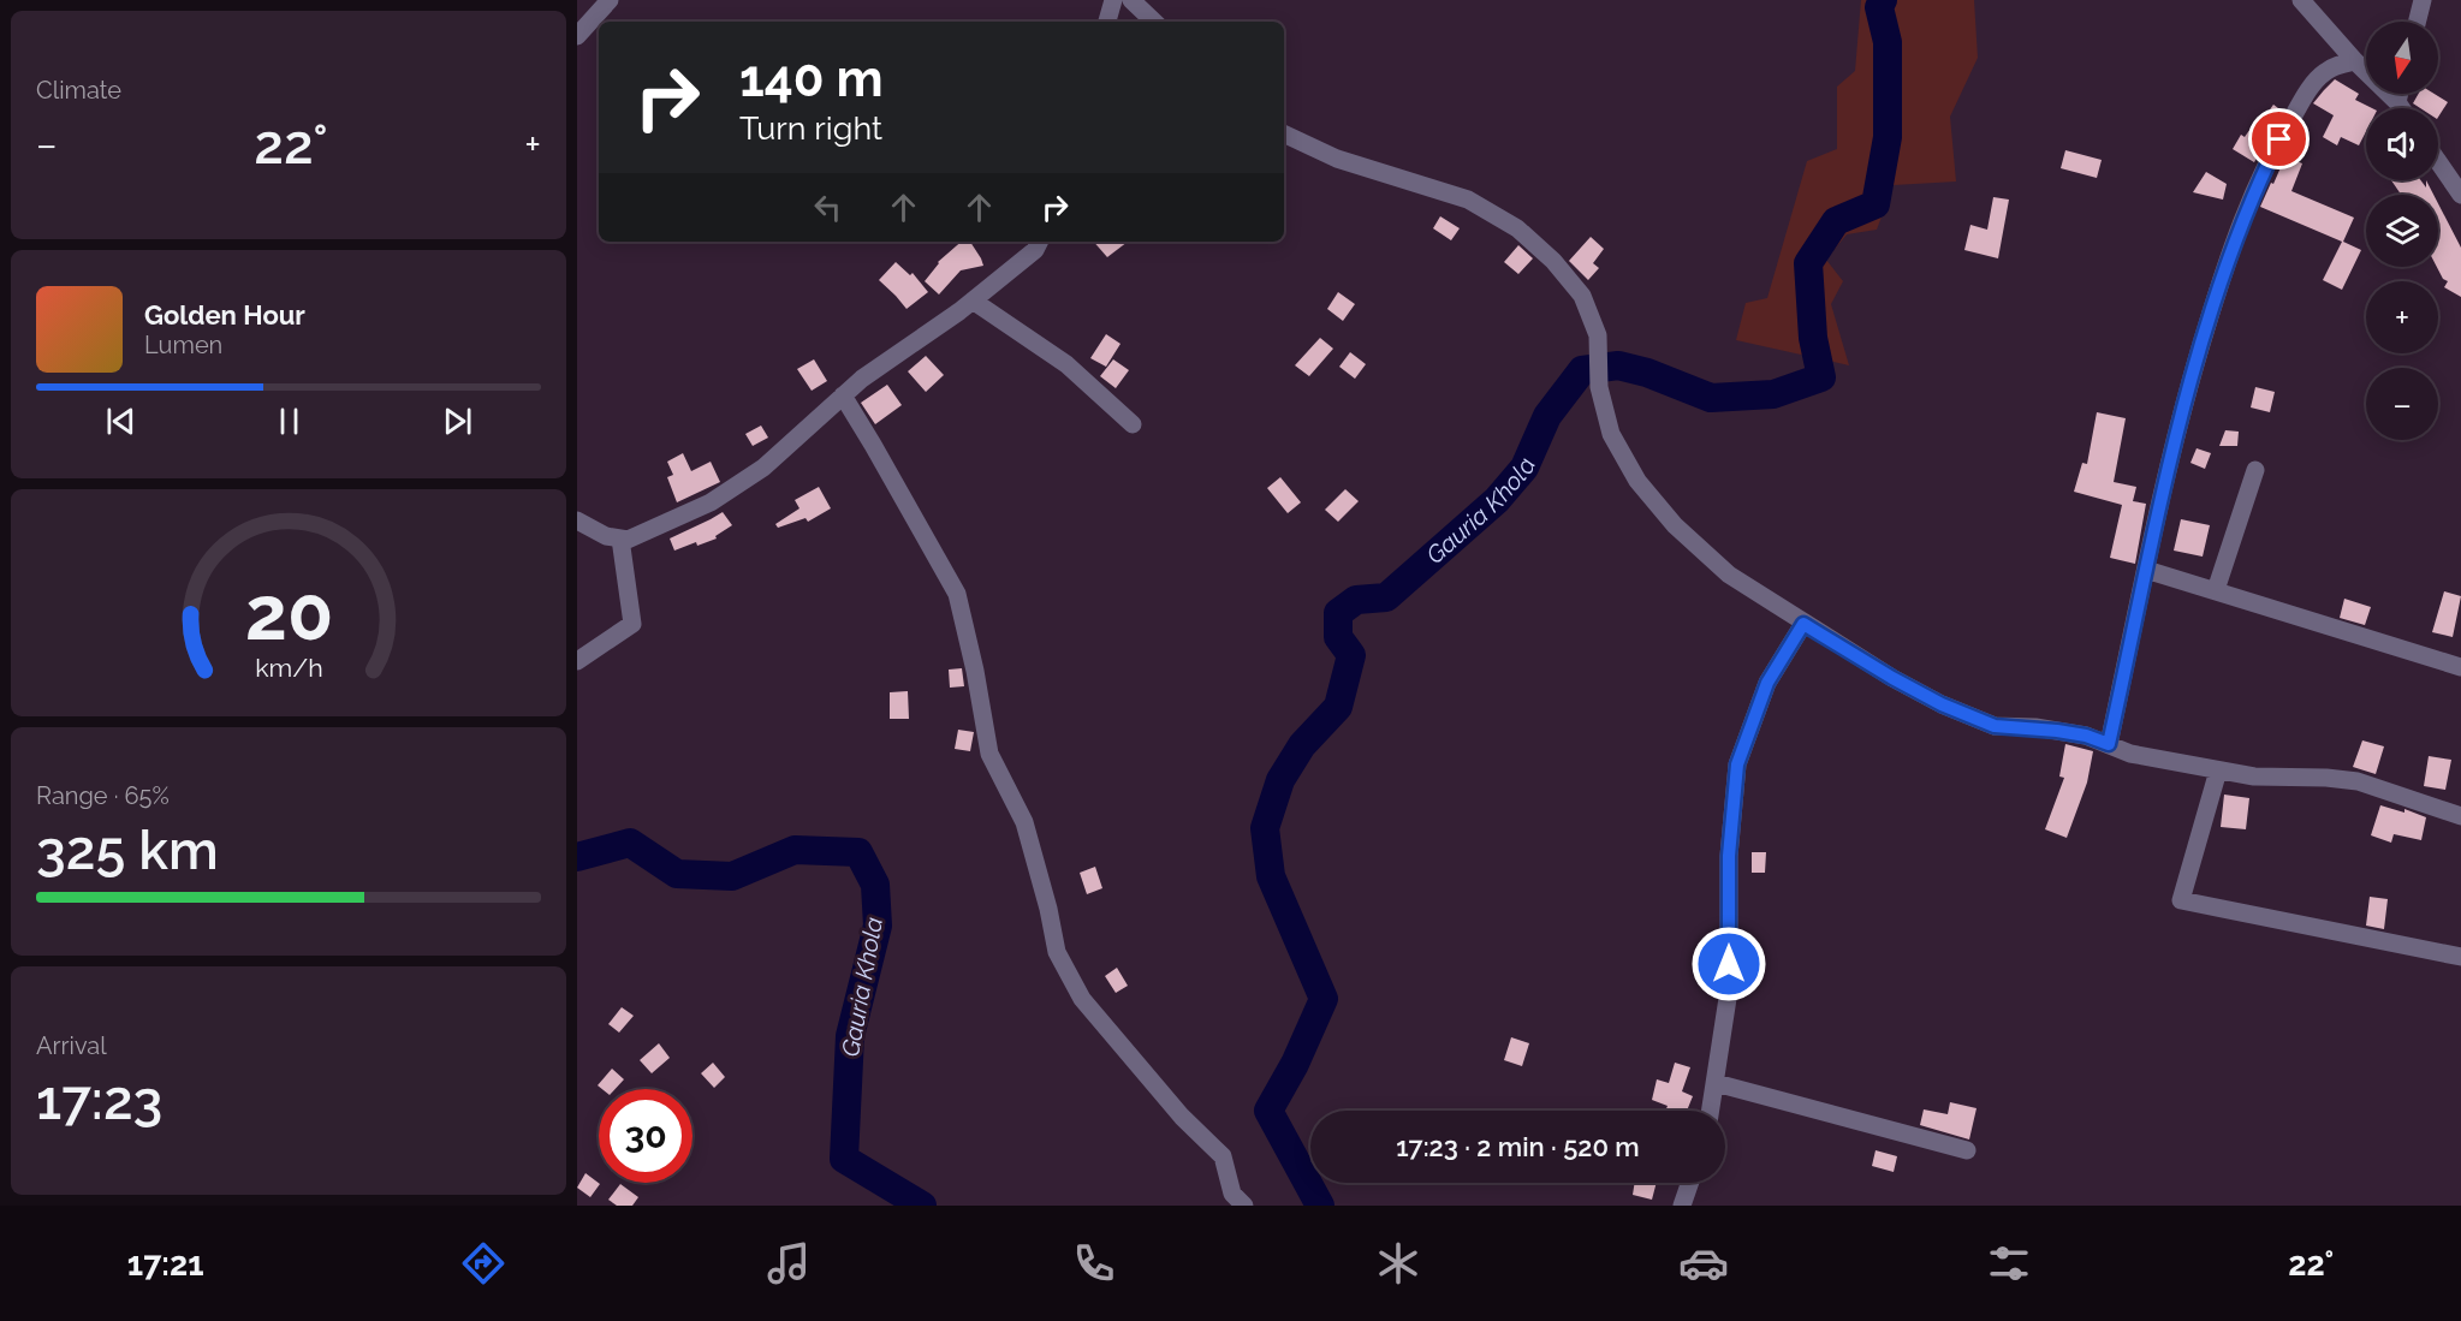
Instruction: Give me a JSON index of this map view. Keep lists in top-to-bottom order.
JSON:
{
  "water": ["Gauria Khola"],
  "north": "bottom",
  "page": {
    "tile": [
      "Climate",
      ["Range · 65%", "325 km"],
      ["Arrival", "17:23"]
    ],
    "map_buttons": ["+", "−"],
    "turn": ["140 m", "Turn right"],
    "heat": ["−", "22°", "+"],
    "song": ["Golden Hour", "Lumen"],
    "limit": "30",
    "trip": "17:23 · 2 min · 520 m",
    "tabs": ["17:21", "22°"],
    "gauge": ["20", "km/h"]
  }
}
